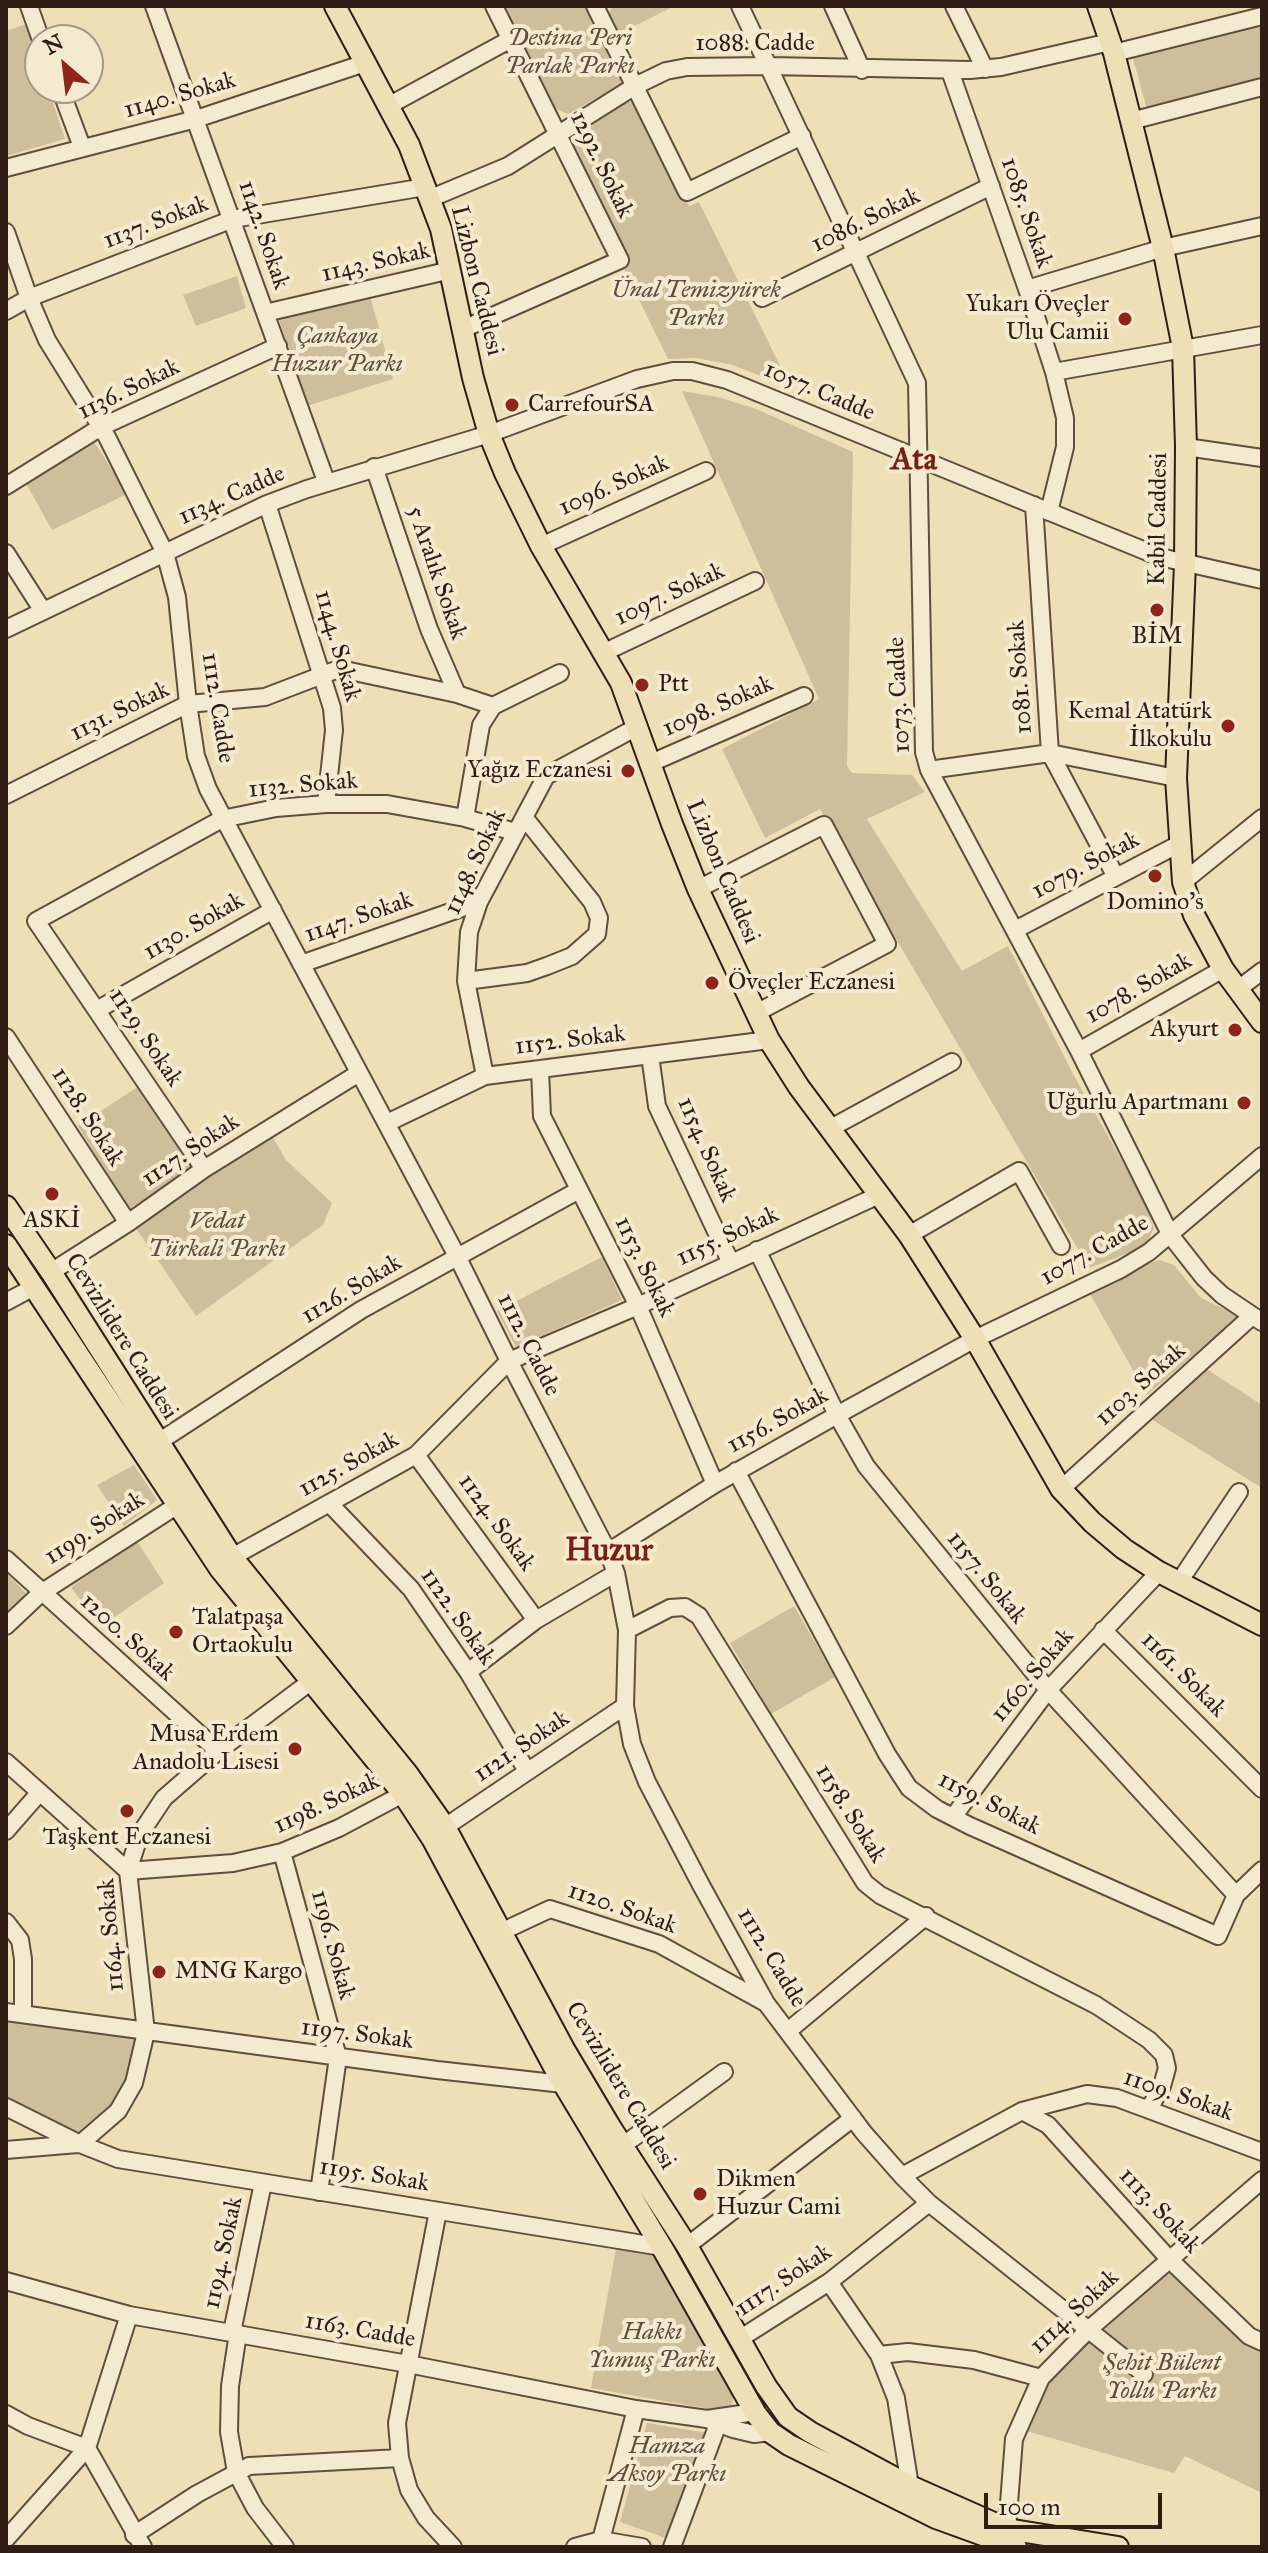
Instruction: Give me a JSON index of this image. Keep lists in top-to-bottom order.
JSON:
{
  "streets": {
    "main road": ["Lizbon Caddesi", "Kabil Caddesi", "Cevizlidere Caddesi"],
    "street": [
      "1088. Cadde",
      "1140. Sokak",
      "1292. Sokak",
      "1085. Sokak",
      "1086. Sokak",
      "1137. Sokak",
      "1142. Sokak",
      "1143. Sokak",
      "1136. Sokak",
      "1057. Cadde",
      "1096. Sokak",
      "1134. Cadde",
      "5 Aralık Sokak",
      "1097. Sokak",
      "1144. Sokak",
      "1081. Sokak",
      "1073. Cadde",
      "1098. Sokak",
      "1112. Cadde",
      "1131. Sokak",
      "1132. Sokak",
      "1148. Sokak",
      "1079. Sokak",
      "1147. Sokak",
      "1130. Sokak",
      "1078. Sokak",
      "1129. Sokak",
      "1152. Sokak",
      "1128. Sokak",
      "1154. Sokak",
      "1127. Sokak",
      "1155. Sokak",
      "1077. Cadde",
      "1153. Sokak",
      "1126. Sokak",
      "1103. Sokak",
      "1156. Sokak",
      "1125. Sokak",
      "1124. Sokak",
      "1199. Sokak",
      "1157. Sokak",
      "1122. Sokak",
      "1200. Sokak",
      "1161. Sokak",
      "1160. Sokak",
      "1121. Sokak",
      "1198. Sokak",
      "1159. Sokak",
      "1158. Sokak",
      "1120. Sokak",
      "1164. Sokak",
      "1196. Sokak",
      "1197. Sokak",
      "1109. Sokak",
      "1195. Sokak",
      "1113. Sokak",
      "1194. Sokak",
      "1117. Sokak",
      "1114. Sokak",
      "1163. Cadde"
    ]
  },
  "crossings": [
    ["1088. Cadde", "1292. Sokak"],
    ["1088. Cadde", "1085. Sokak"],
    ["1088. Cadde", "1137. Sokak"],
    ["1088. Cadde", "Lizbon Caddesi"],
    ["1088. Cadde", "Kabil Caddesi"],
    ["1088. Cadde", "1073. Cadde"],
    ["1140. Sokak", "1142. Sokak"],
    ["1140. Sokak", "Lizbon Caddesi"],
    ["1292. Sokak", "Lizbon Caddesi"],
    ["1085. Sokak", "1086. Sokak"],
    ["1085. Sokak", "1057. Cadde"],
    ["1085. Sokak", "1081. Sokak"],
    ["1086. Sokak", "1073. Cadde"],
    ["1137. Sokak", "1142. Sokak"],
    ["1137. Sokak", "Lizbon Caddesi"],
    ["1137. Sokak", "1112. Cadde"],
    ["1142. Sokak", "1143. Sokak"],
    ["1142. Sokak", "1136. Sokak"],
    ["1142. Sokak", "1134. Cadde"],
    ["1143. Sokak", "Lizbon Caddesi"],
    ["Lizbon Caddesi", "1057. Cadde"],
    ["Lizbon Caddesi", "1096. Sokak"],
    ["Lizbon Caddesi", "1134. Cadde"],
    ["Lizbon Caddesi", "1097. Sokak"],
    ["Lizbon Caddesi", "1098. Sokak"],
    ["Lizbon Caddesi", "1148. Sokak"],
    ["Lizbon Caddesi", "1152. Sokak"],
    ["Lizbon Caddesi", "1155. Sokak"],
    ["Lizbon Caddesi", "1077. Cadde"],
    ["Lizbon Caddesi", "1103. Sokak"],
    ["Lizbon Caddesi", "1156. Sokak"],
    ["Lizbon Caddesi", "1160. Sokak"],
    ["1136. Sokak", "1112. Cadde"],
    ["1057. Cadde", "1134. Cadde"],
    ["1057. Cadde", "Kabil Caddesi"],
    ["1057. Cadde", "1081. Sokak"],
    ["1057. Cadde", "1073. Cadde"],
    ["1134. Cadde", "5 Aralık Sokak"],
    ["1134. Cadde", "1144. Sokak"],
    ["1134. Cadde", "1112. Cadde"],
    ["Kabil Caddesi", "1079. Sokak"],
    ["Kabil Caddesi", "1078. Sokak"],
    ["5 Aralık Sokak", "1131. Sokak"],
    ["1144. Sokak", "1131. Sokak"],
    ["1144. Sokak", "1132. Sokak"],
    ["1081. Sokak", "1079. Sokak"],
    ["1073. Cadde", "1079. Sokak"],
    ["1073. Cadde", "1078. Sokak"],
    ["1073. Cadde", "1077. Cadde"],
    ["1073. Cadde", "1103. Sokak"],
    ["1112. Cadde", "1131. Sokak"],
    ["1112. Cadde", "1132. Sokak"],
    ["1112. Cadde", "1147. Sokak"],
    ["1112. Cadde", "1130. Sokak"],
    ["1112. Cadde", "1152. Sokak"],
    ["1112. Cadde", "1127. Sokak"],
    ["1112. Cadde", "1155. Sokak"],
    ["1112. Cadde", "1126. Sokak"],
    ["1112. Cadde", "1156. Sokak"],
    ["1112. Cadde", "1125. Sokak"],
    ["1112. Cadde", "1121. Sokak"],
    ["1112. Cadde", "1158. Sokak"],
    ["1112. Cadde", "1120. Sokak"],
    ["1112. Cadde", "1109. Sokak"],
    ["1112. Cadde", "1117. Sokak"],
    ["1112. Cadde", "1114. Sokak"],
    ["1132. Sokak", "1148. Sokak"],
    ["1132. Sokak", "1129. Sokak"],
    ["1148. Sokak", "1147. Sokak"],
    ["1148. Sokak", "1152. Sokak"],
    ["1130. Sokak", "1129. Sokak"],
    ["1129. Sokak", "1127. Sokak"],
    ["1152. Sokak", "1154. Sokak"],
    ["1152. Sokak", "1153. Sokak"],
    ["1128. Sokak", "1127. Sokak"],
    ["1154. Sokak", "1155. Sokak"],
    ["1127. Sokak", "Cevizlidere Caddesi"],
    ["1155. Sokak", "1153. Sokak"],
    ["1155. Sokak", "1125. Sokak"],
    ["1155. Sokak", "1157. Sokak"],
    ["1077. Cadde", "1156. Sokak"],
    ["1153. Sokak", "1126. Sokak"],
    ["1153. Sokak", "1156. Sokak"],
    ["1126. Sokak", "Cevizlidere Caddesi"],
    ["Cevizlidere Caddesi", "1125. Sokak"],
    ["Cevizlidere Caddesi", "1199. Sokak"],
    ["Cevizlidere Caddesi", "1121. Sokak"],
    ["Cevizlidere Caddesi", "1198. Sokak"],
    ["Cevizlidere Caddesi", "1120. Sokak"],
    ["Cevizlidere Caddesi", "1164. Sokak"],
    ["Cevizlidere Caddesi", "1197. Sokak"],
    ["Cevizlidere Caddesi", "1195. Sokak"],
    ["Cevizlidere Caddesi", "1117. Sokak"],
    ["Cevizlidere Caddesi", "1114. Sokak"],
    ["Cevizlidere Caddesi", "1163. Cadde"],
    ["1156. Sokak", "1157. Sokak"],
    ["1156. Sokak", "1159. Sokak"],
    ["1125. Sokak", "1124. Sokak"],
    ["1125. Sokak", "1122. Sokak"],
    ["1199. Sokak", "1200. Sokak"],
    ["1157. Sokak", "1160. Sokak"],
    ["1157. Sokak", "1159. Sokak"],
    ["1122. Sokak", "1121. Sokak"],
    ["1200. Sokak", "1164. Sokak"],
    ["1161. Sokak", "1160. Sokak"],
    ["1160. Sokak", "1159. Sokak"],
    ["1198. Sokak", "1164. Sokak"],
    ["1198. Sokak", "1196. Sokak"],
    ["1158. Sokak", "1109. Sokak"],
    ["1164. Sokak", "1197. Sokak"],
    ["1164. Sokak", "1195. Sokak"],
    ["1196. Sokak", "1197. Sokak"],
    ["1196. Sokak", "1195. Sokak"],
    ["1109. Sokak", "1113. Sokak"],
    ["1195. Sokak", "1194. Sokak"],
    ["1113. Sokak", "1114. Sokak"],
    ["1194. Sokak", "1163. Cadde"]
  ],
  "districts": ["Ata", "Huzur"],
  "parks": [
    "Destina Peri Parlak Parkı",
    "Ünal Temizyürek Parkı",
    "Çankaya Huzur Parkı",
    "Vedat Türkali Parkı",
    "Hakkı Yumuş Parkı",
    "Şehit Bülent Yollu Parkı",
    "Hamza Aksoy Parkı"
  ],
  "places": [
    "Yukarı Öveçler Ulu Camii",
    "CarrefourSA",
    "BİM",
    "Ptt",
    "Kemal Atatürk İlkokulu",
    "Yağız Eczanesi",
    "Domino's",
    "Öveçler Eczanesi",
    "Akyurt",
    "Uğurlu Apartmanı",
    "ASKİ",
    "Talatpaşa Ortaokulu",
    "Musa Erdem Anadolu Lisesi",
    "Taşkent Eczanesi",
    "MNG Kargo",
    "Dikmen Huzur Cami"
  ],
  "scale_bar": "100 m",
  "north": "top left"
}
